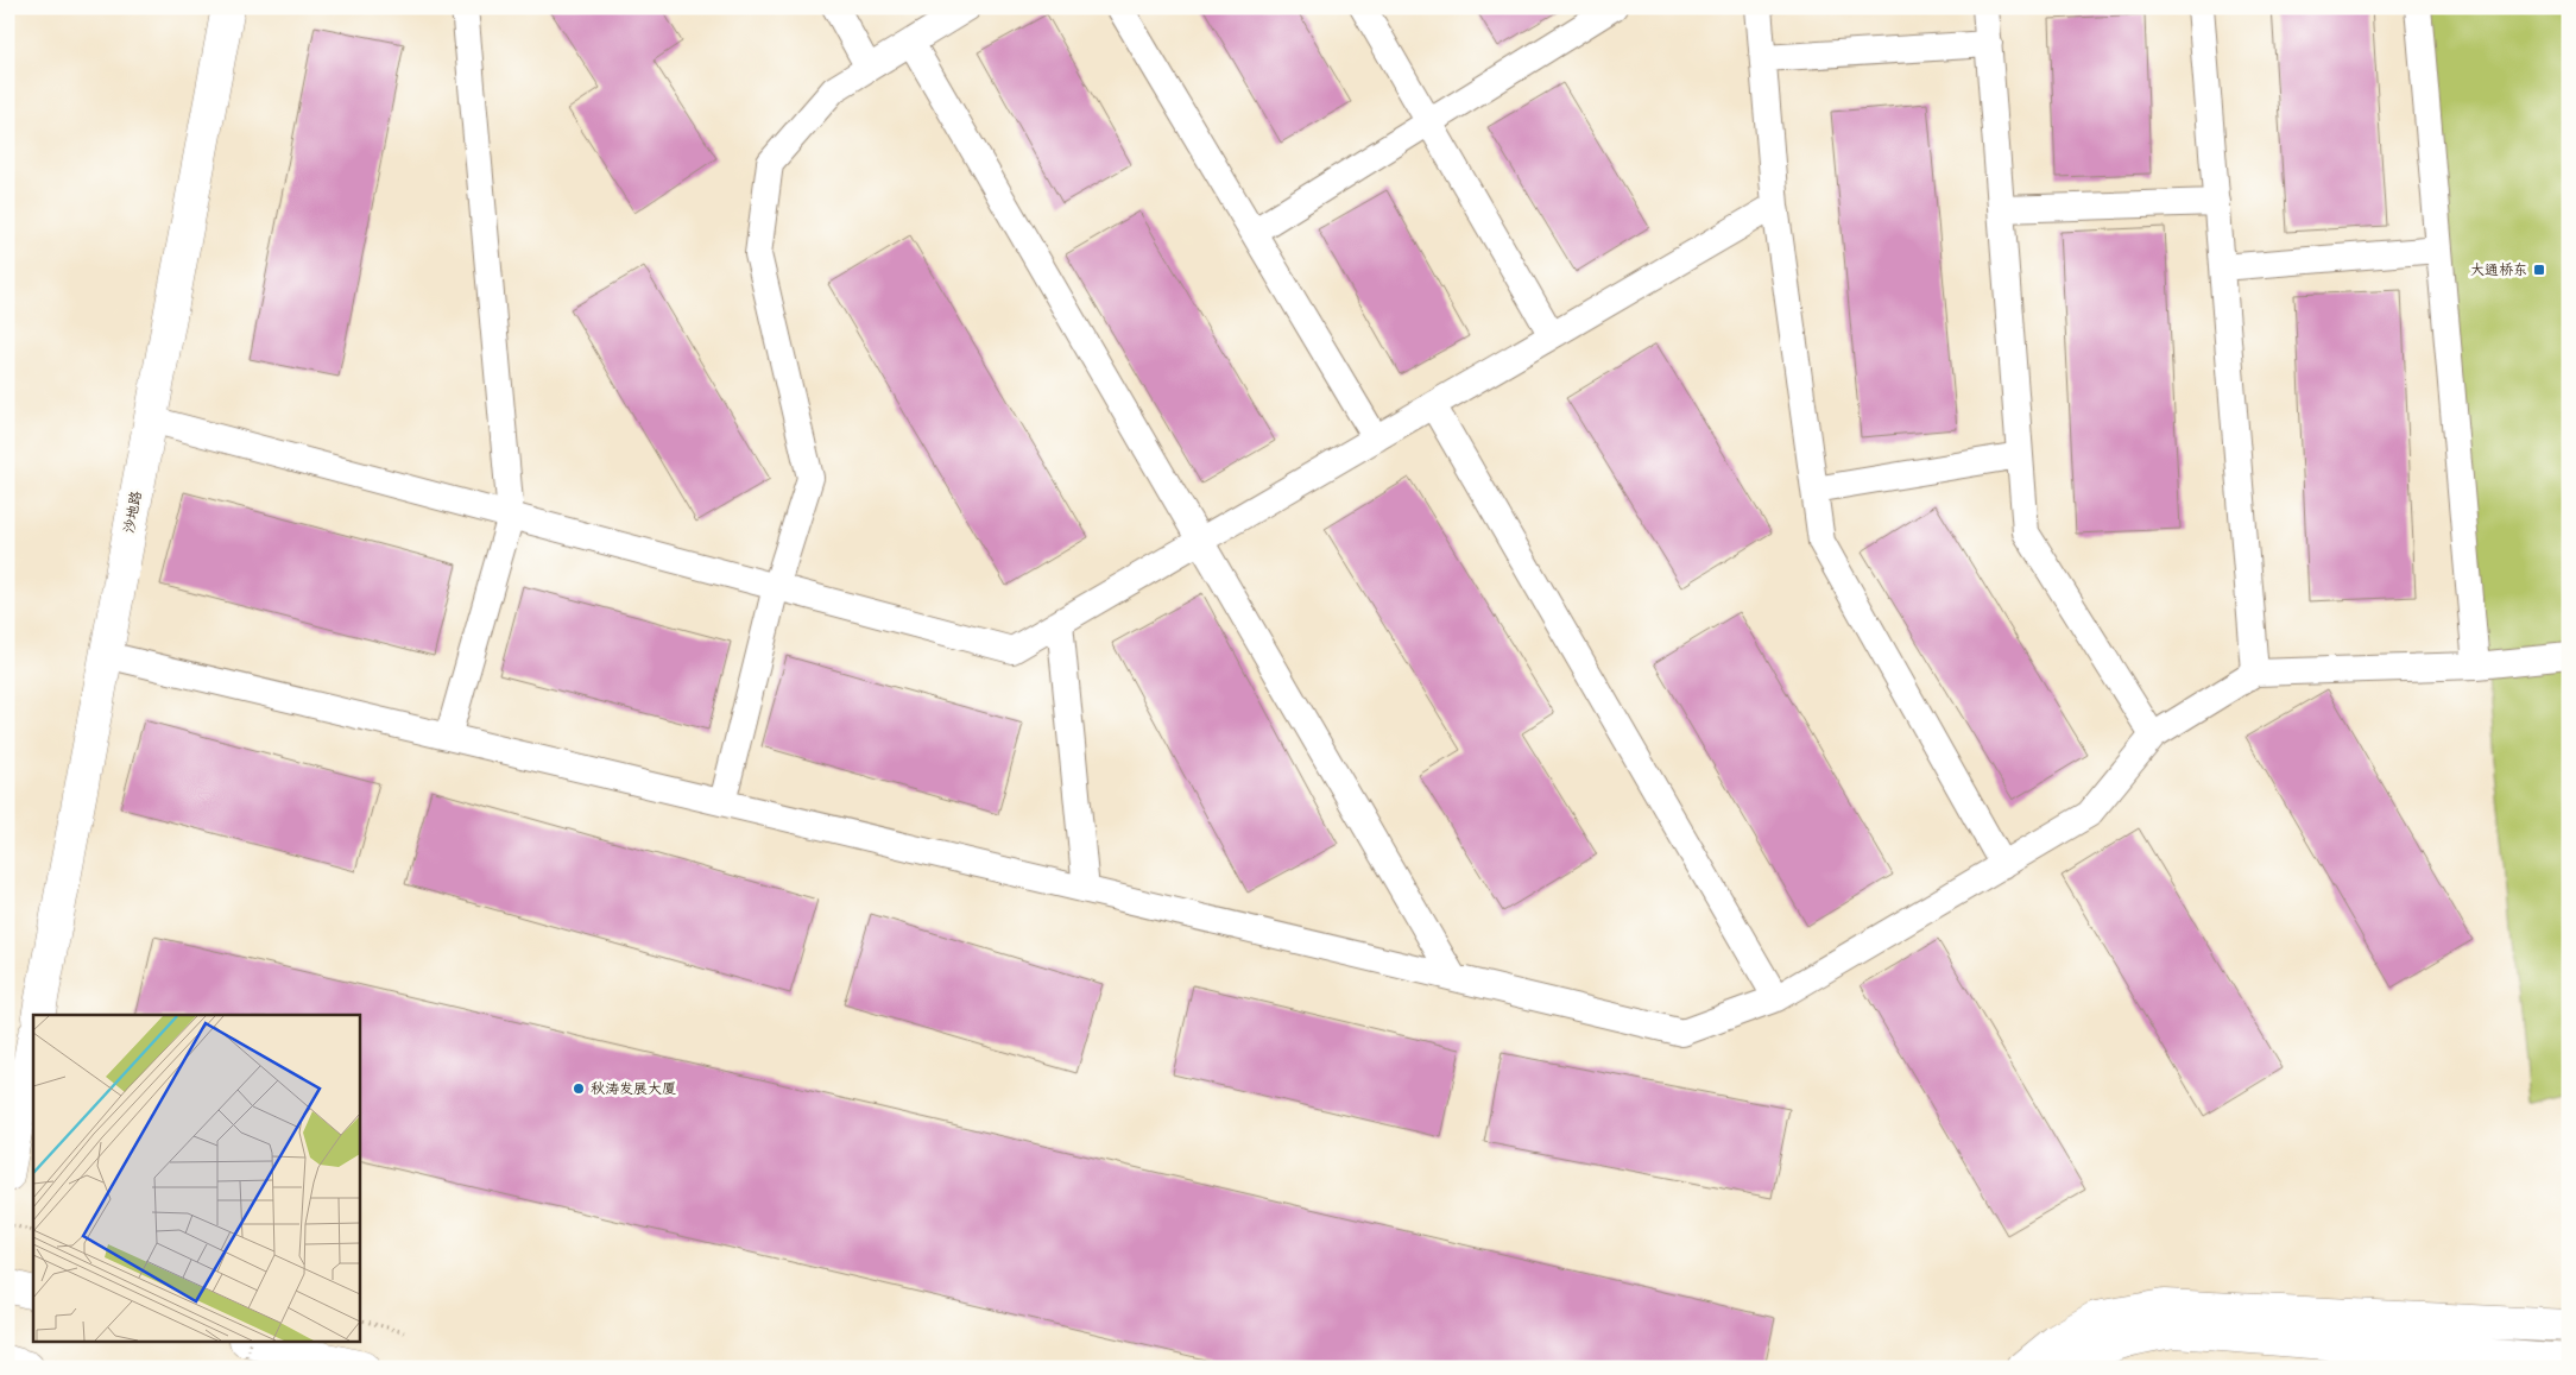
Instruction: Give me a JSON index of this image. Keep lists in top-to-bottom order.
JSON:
{
  "streets": {
    "main road": ["沙地路"]
  },
  "places": {
    "transit": ["大通桥东"],
    "other": ["秋涛发展大厦"]
  }
}
